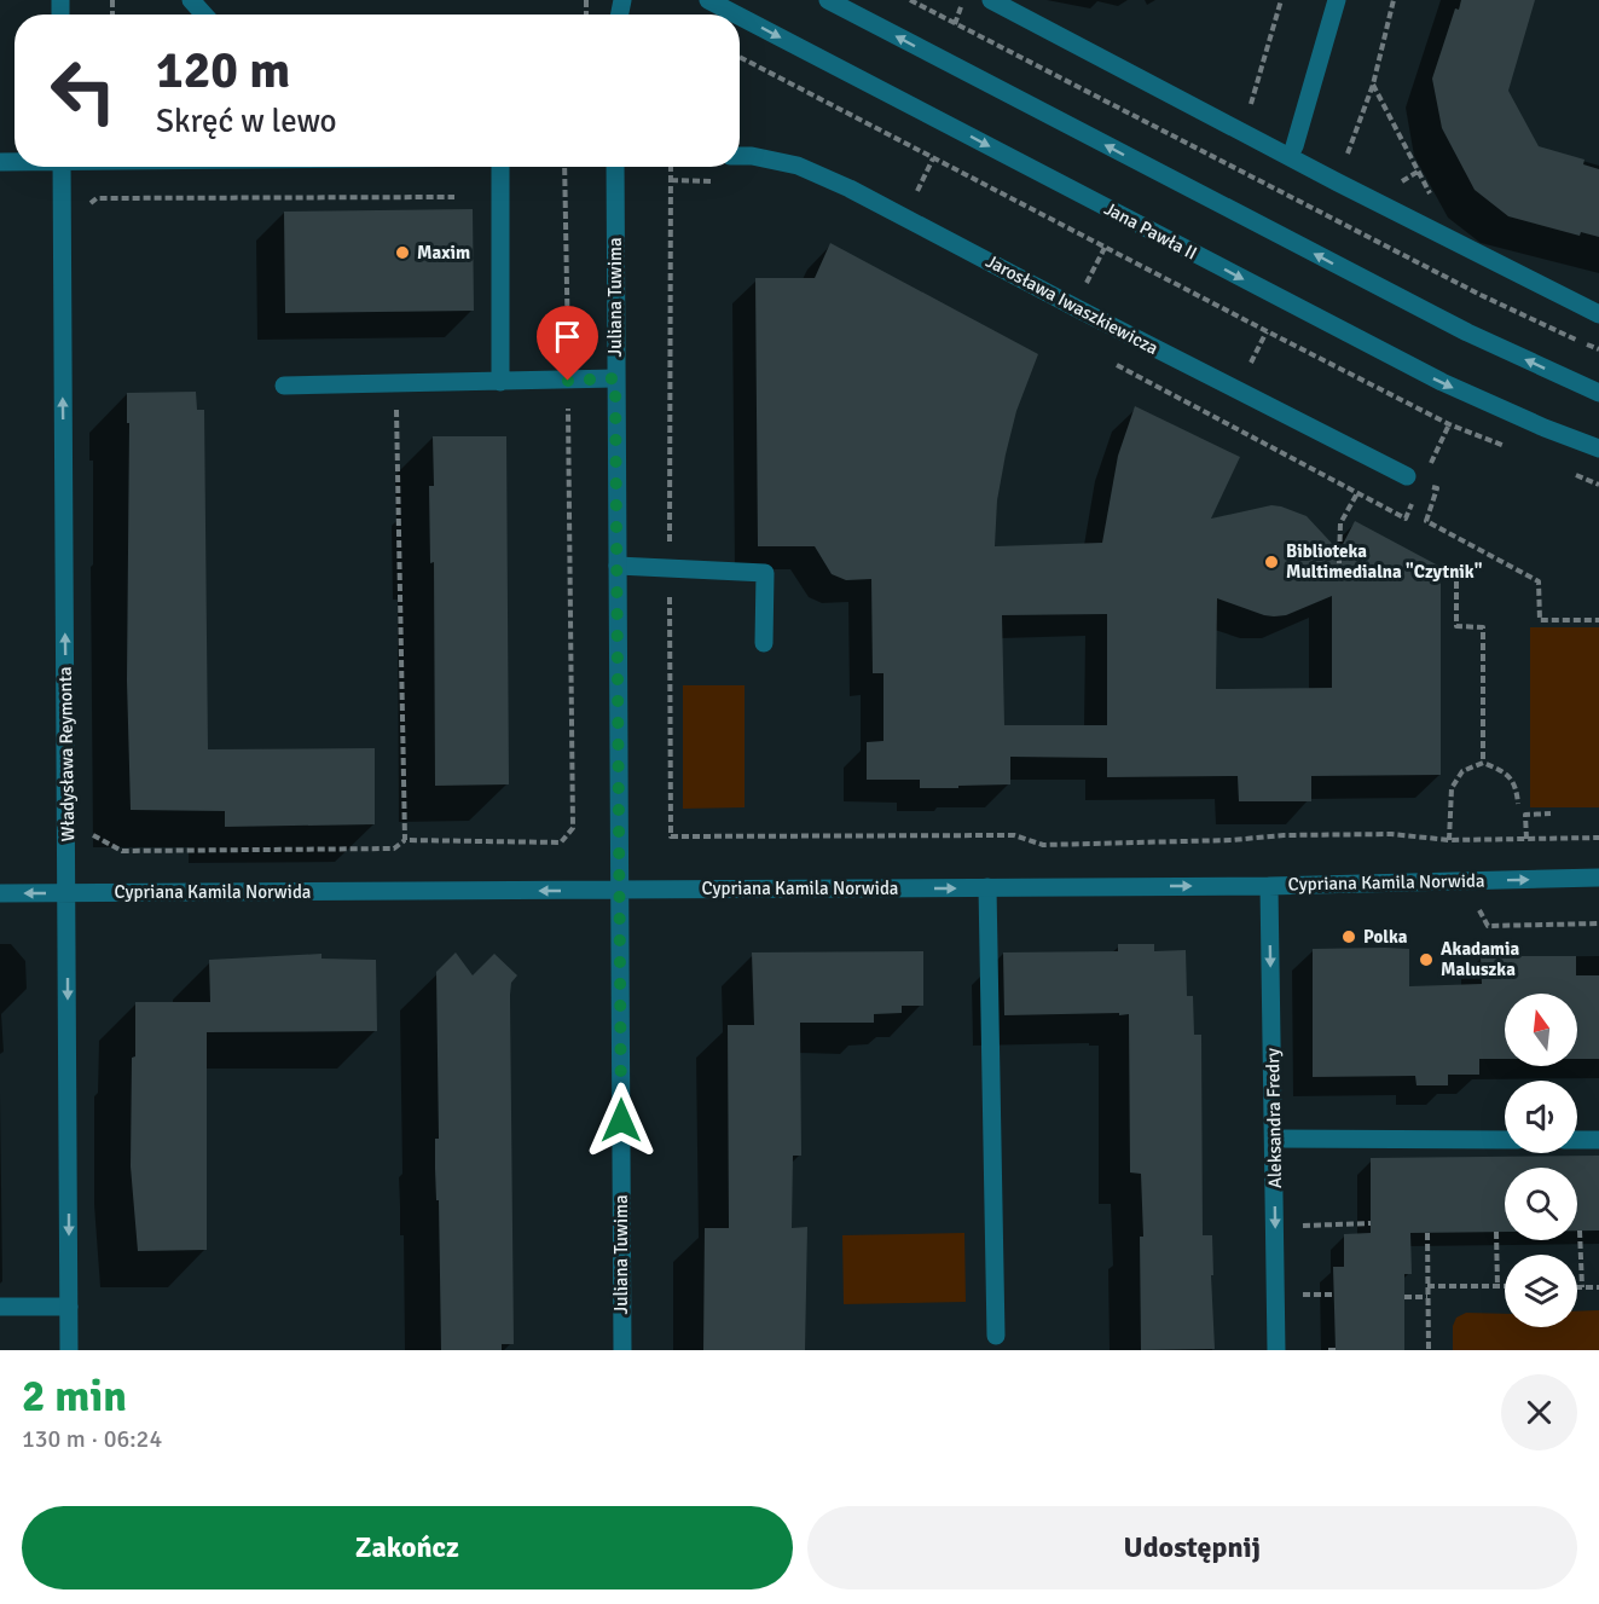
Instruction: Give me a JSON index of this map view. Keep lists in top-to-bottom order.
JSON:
{
  "streets": {
    "street": [
      "Jana Pawła II",
      "Juliana Tuwima",
      "Jarosława Iwaszkiewicza",
      "Władysława Reymonta",
      "Cypriana Kamila Norwida",
      "Aleksandra Fredry"
    ]
  },
  "crossings": [
    ["Juliana Tuwima", "Cypriana Kamila Norwida"],
    ["Władysława Reymonta", "Cypriana Kamila Norwida"],
    ["Cypriana Kamila Norwida", "Aleksandra Fredry"]
  ],
  "one_way": ["Aleksandra Fredry"],
  "places": [
    "Maxim",
    "Biblioteka Multimedialna \"Czytnik\"",
    "Polka",
    "Akadamia Maluszka"
  ],
  "north": "top",
  "page": {
    "turn": ["120 m", "Skręć w lewo"],
    "heading": ["2 min", "130 m · 06:24"],
    "buttons": ["Zakończ", "Udostępnij"]
  }
}
